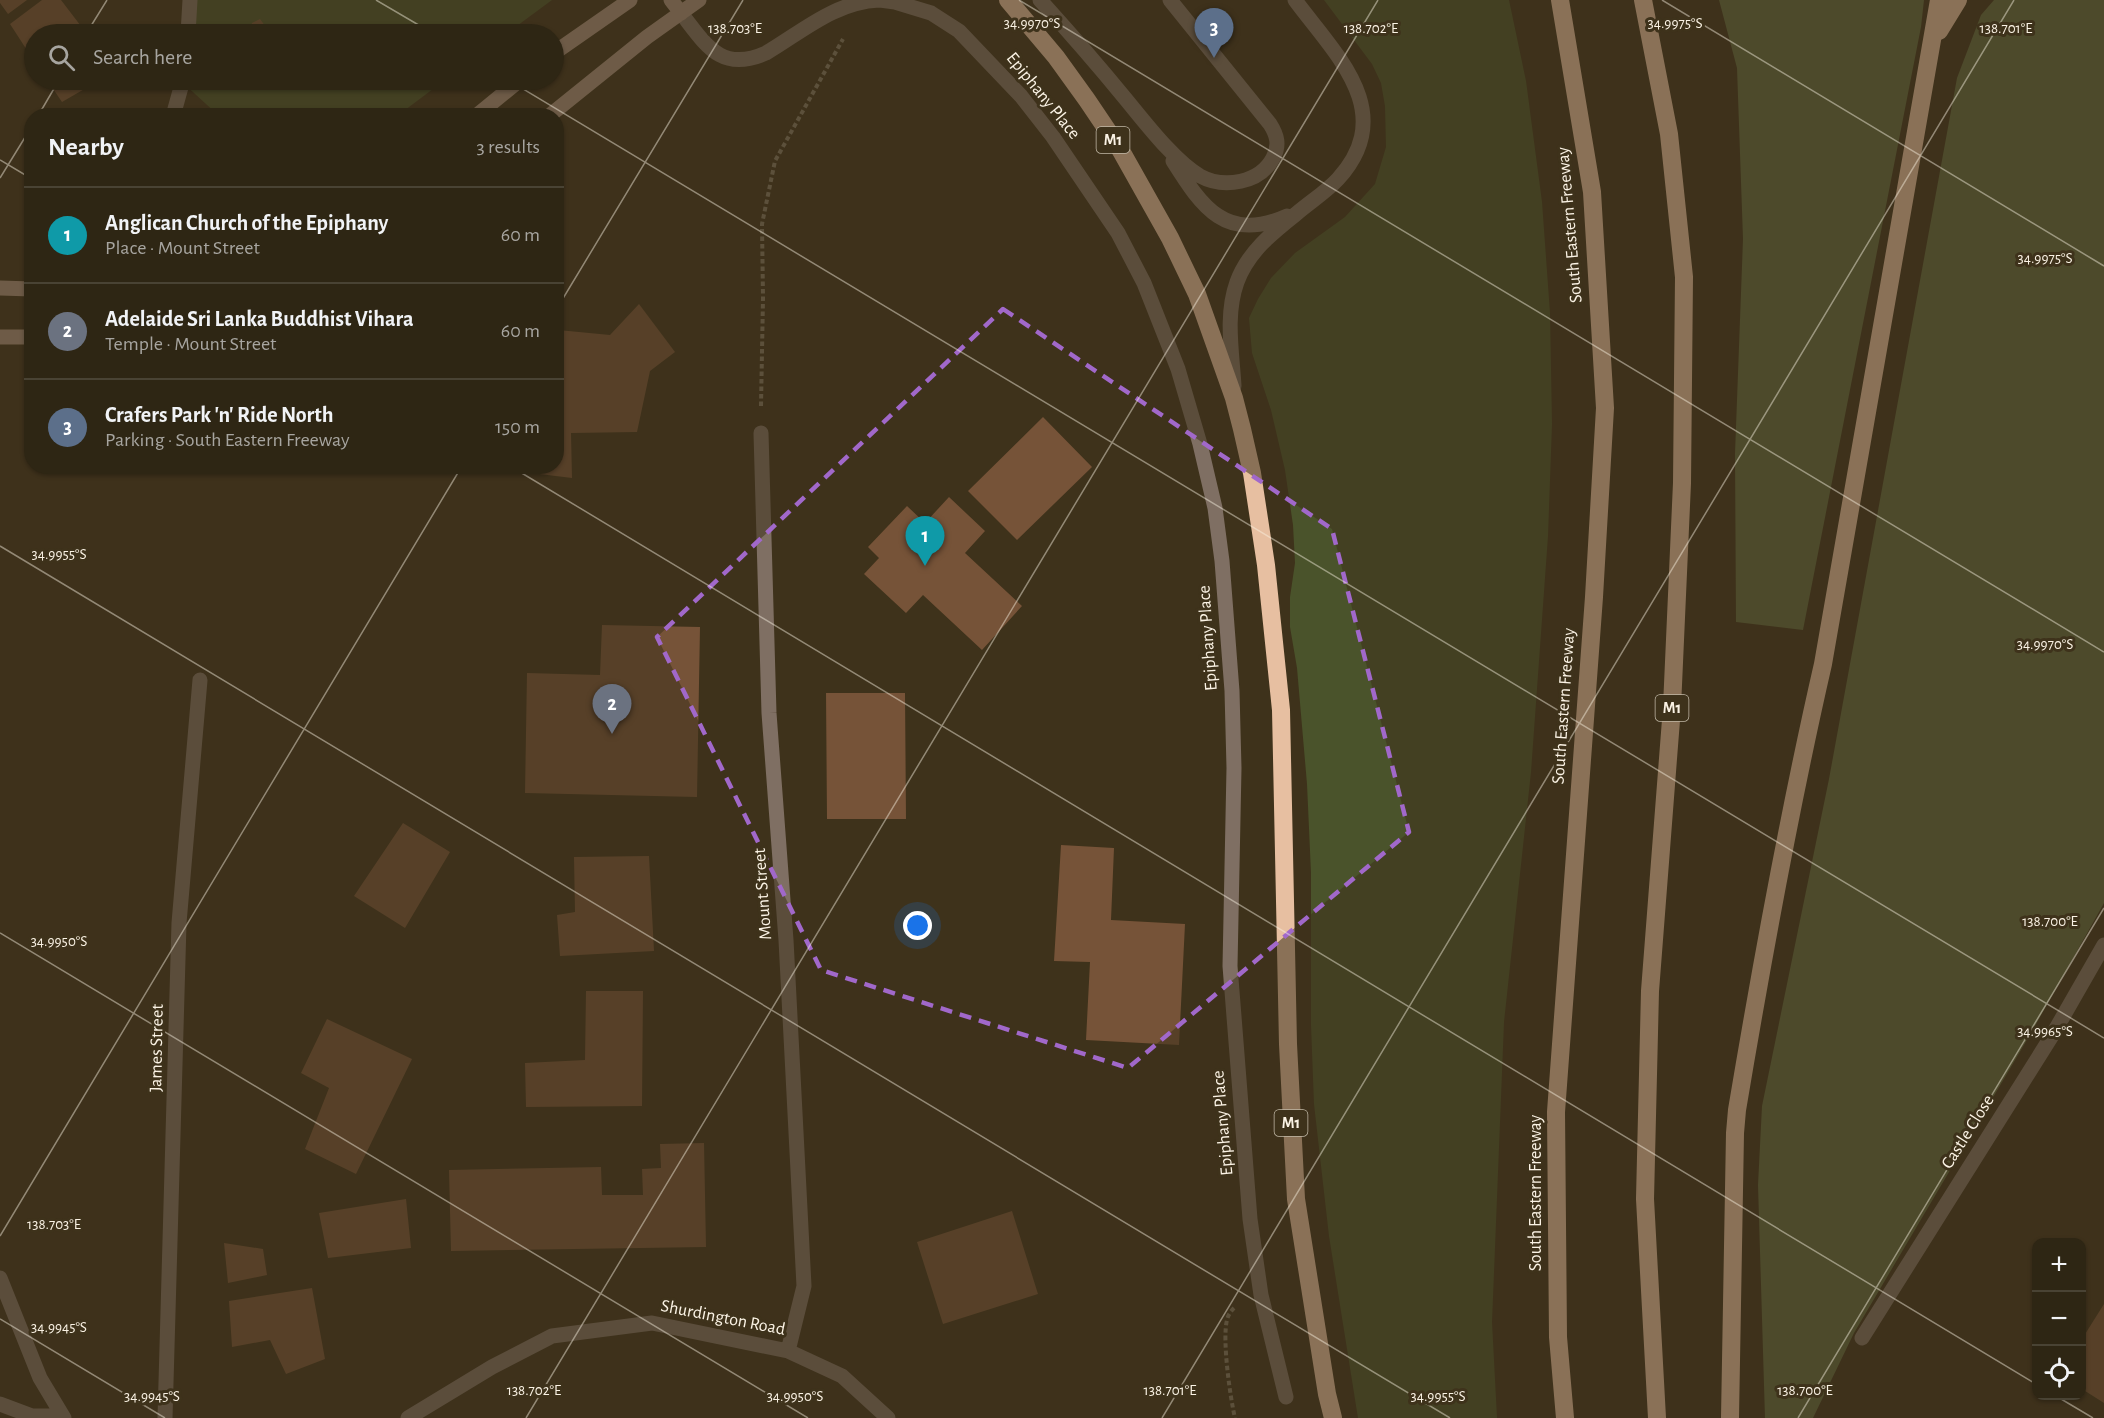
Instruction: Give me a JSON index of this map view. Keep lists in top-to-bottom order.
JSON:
{
  "streets": {
    "highway": ["M1", "South Eastern Freeway"],
    "street": [
      "Epiphany Place",
      "Mount Street",
      "James Street",
      "Castle Close",
      "Shurdington Road"
    ]
  },
  "crossings": [
    ["Mount Street", "Shurdington Road"]
  ],
  "page": {
    "pins": ["3", "1", "2"],
    "search": "Search here",
    "heading": ["Nearby", "3 results"],
    "list": [
      {
        "mark": "1",
        "name": "Anglican Church of the Epiphany",
        "note": "Place · Mount Street",
        "value": "60 m"
      },
      {
        "mark": "2",
        "name": "Adelaide Sri Lanka Buddhist Vihara",
        "note": "Temple · Mount Street",
        "value": "60 m"
      },
      {
        "mark": "3",
        "name": "Crafers Park 'n' Ride North",
        "note": "Parking · South Eastern Freeway",
        "value": "150 m"
      }
    ],
    "map_buttons": ["+", "−"]
  },
  "coordinates": [
    "34.9970°S",
    "34.9975°S",
    "138.702°E",
    "138.701°E",
    "138.703°E",
    "34.9955°S",
    "138.700°E",
    "34.9950°S",
    "34.9965°S",
    "34.9945°S"
  ]
}
